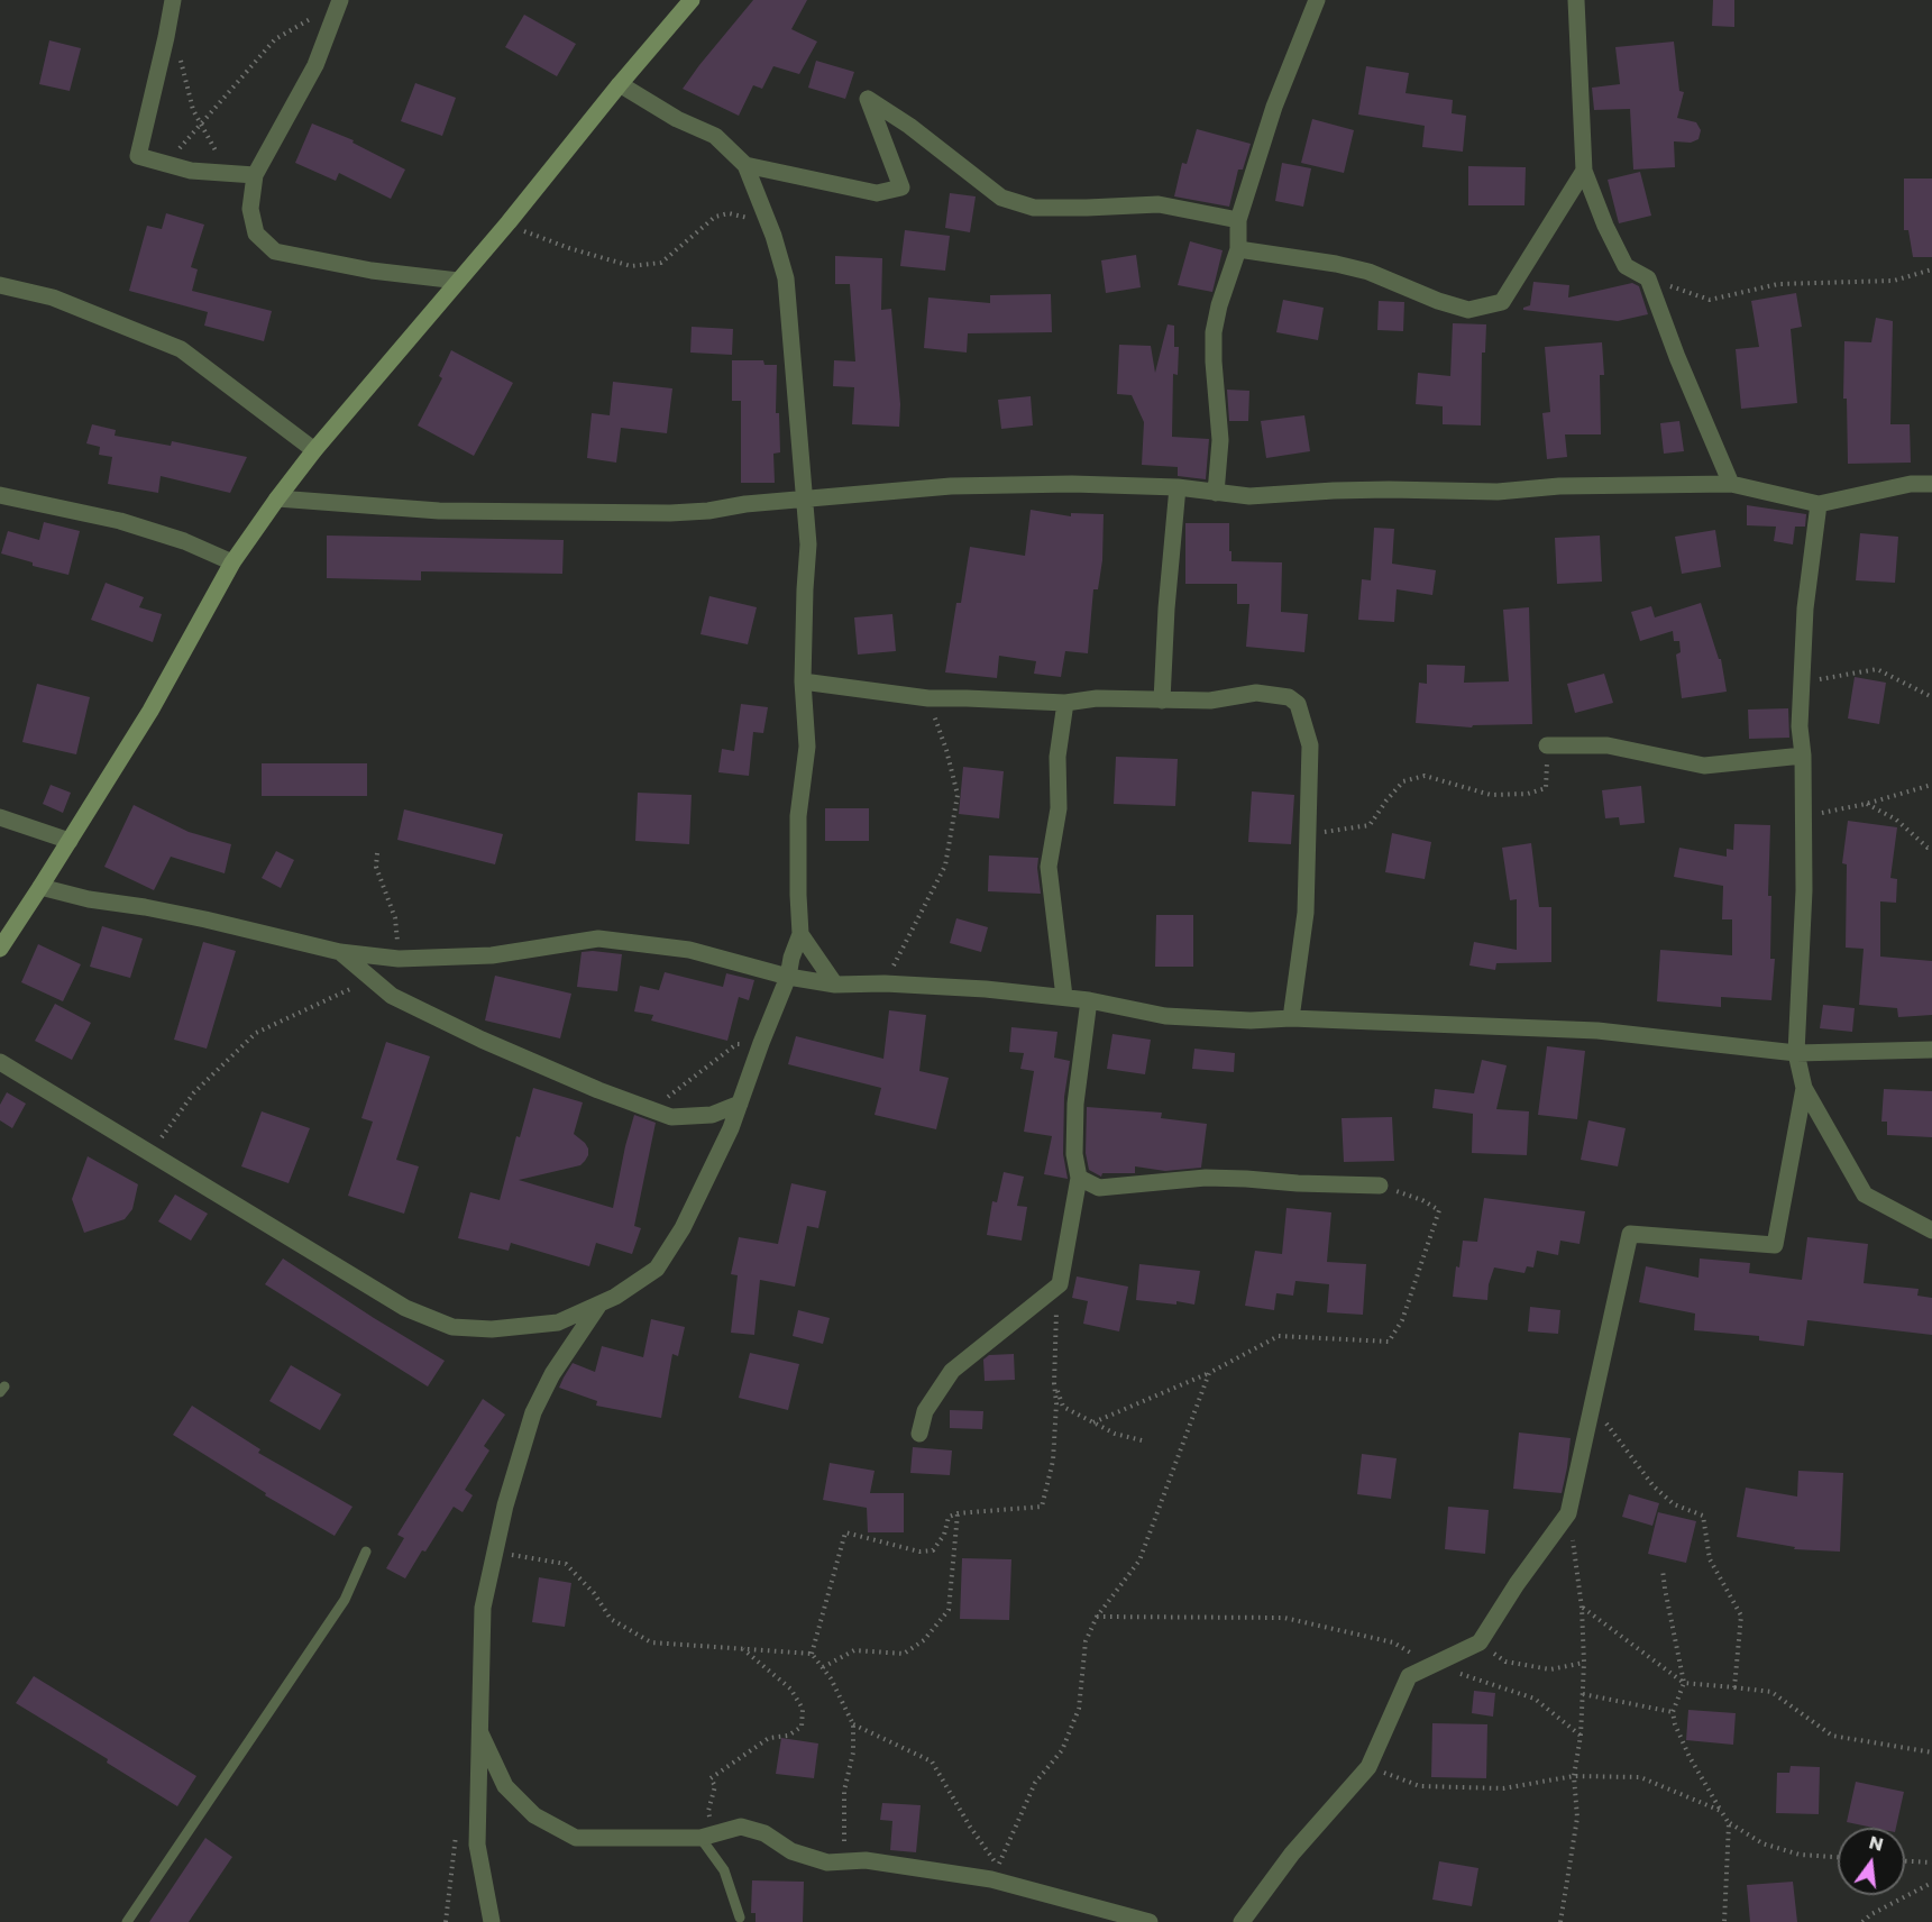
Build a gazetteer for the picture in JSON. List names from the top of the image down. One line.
{"north":"top"}
